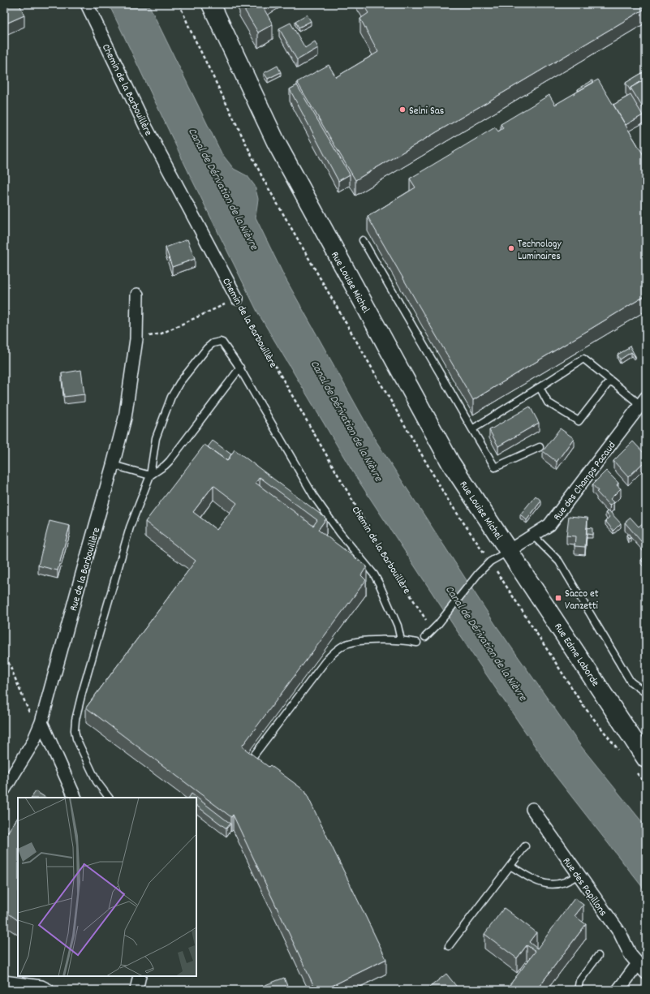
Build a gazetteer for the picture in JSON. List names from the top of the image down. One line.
{"streets":{"street":["Chemin de la Barbouillère","Rue Louise Michel","Rue des Champs Pacaud","Rue de la Barbouillère","Rue Edme Laborde","Rue des Papillons"]},"crossings":[["Rue Louise Michel","Rue des Champs Pacaud"],["Rue Louise Michel","Rue Edme Laborde"],["Rue des Champs Pacaud","Rue Edme Laborde"]],"water":["Canal de Dérivation de la Nièvre"],"places":{"other":["Selni Sas","Technology Luminaires"],"transit":["Sacco et Vanzetti"]}}
